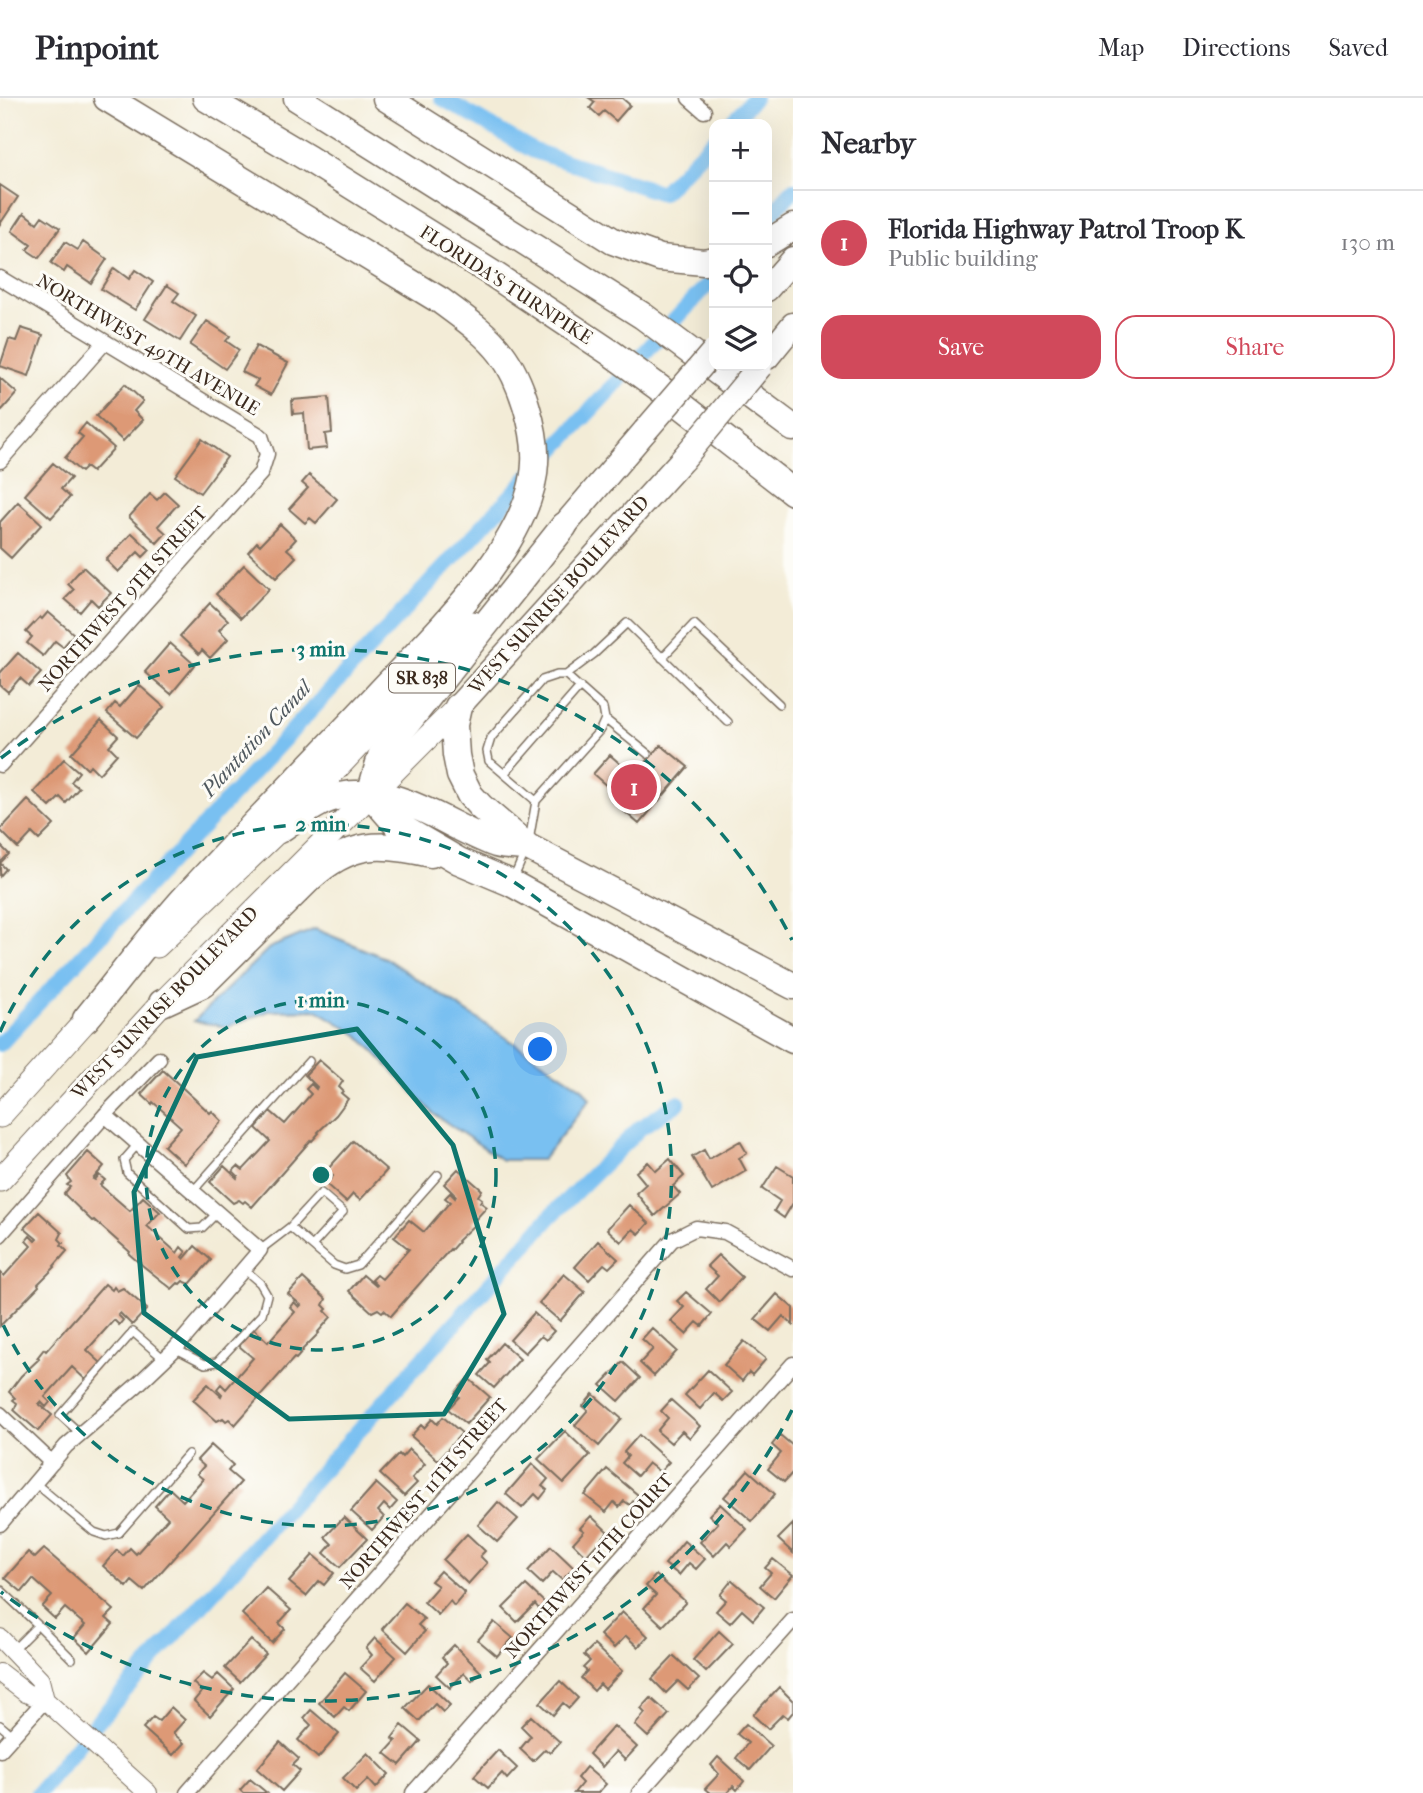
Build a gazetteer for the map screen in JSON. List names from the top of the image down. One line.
{"streets":{"highway":["FLORIDA'S TURNPIKE","WEST SUNRISE BOULEVARD","SR 838"],"street":["NORTHWEST 49TH AVENUE","NORTHWEST 9TH STREET","NORTHWEST 11TH STREET","NORTHWEST 11TH COURT"]},"crossings":[["NORTHWEST 49TH AVENUE","NORTHWEST 9TH STREET"]],"water":["Plantation Canal"],"page":{"header":"Pinpoint","nav":["Map","Directions","Saved"],"heading":"Nearby","map_buttons":["+","−"],"list":[{"mark":"1","name":"Florida Highway Patrol Troop K","note":"Public building","value":"130 m"}],"buttons":["Save","Share"],"pins":"1"},"rings":["3 min","2 min","1 min"]}
